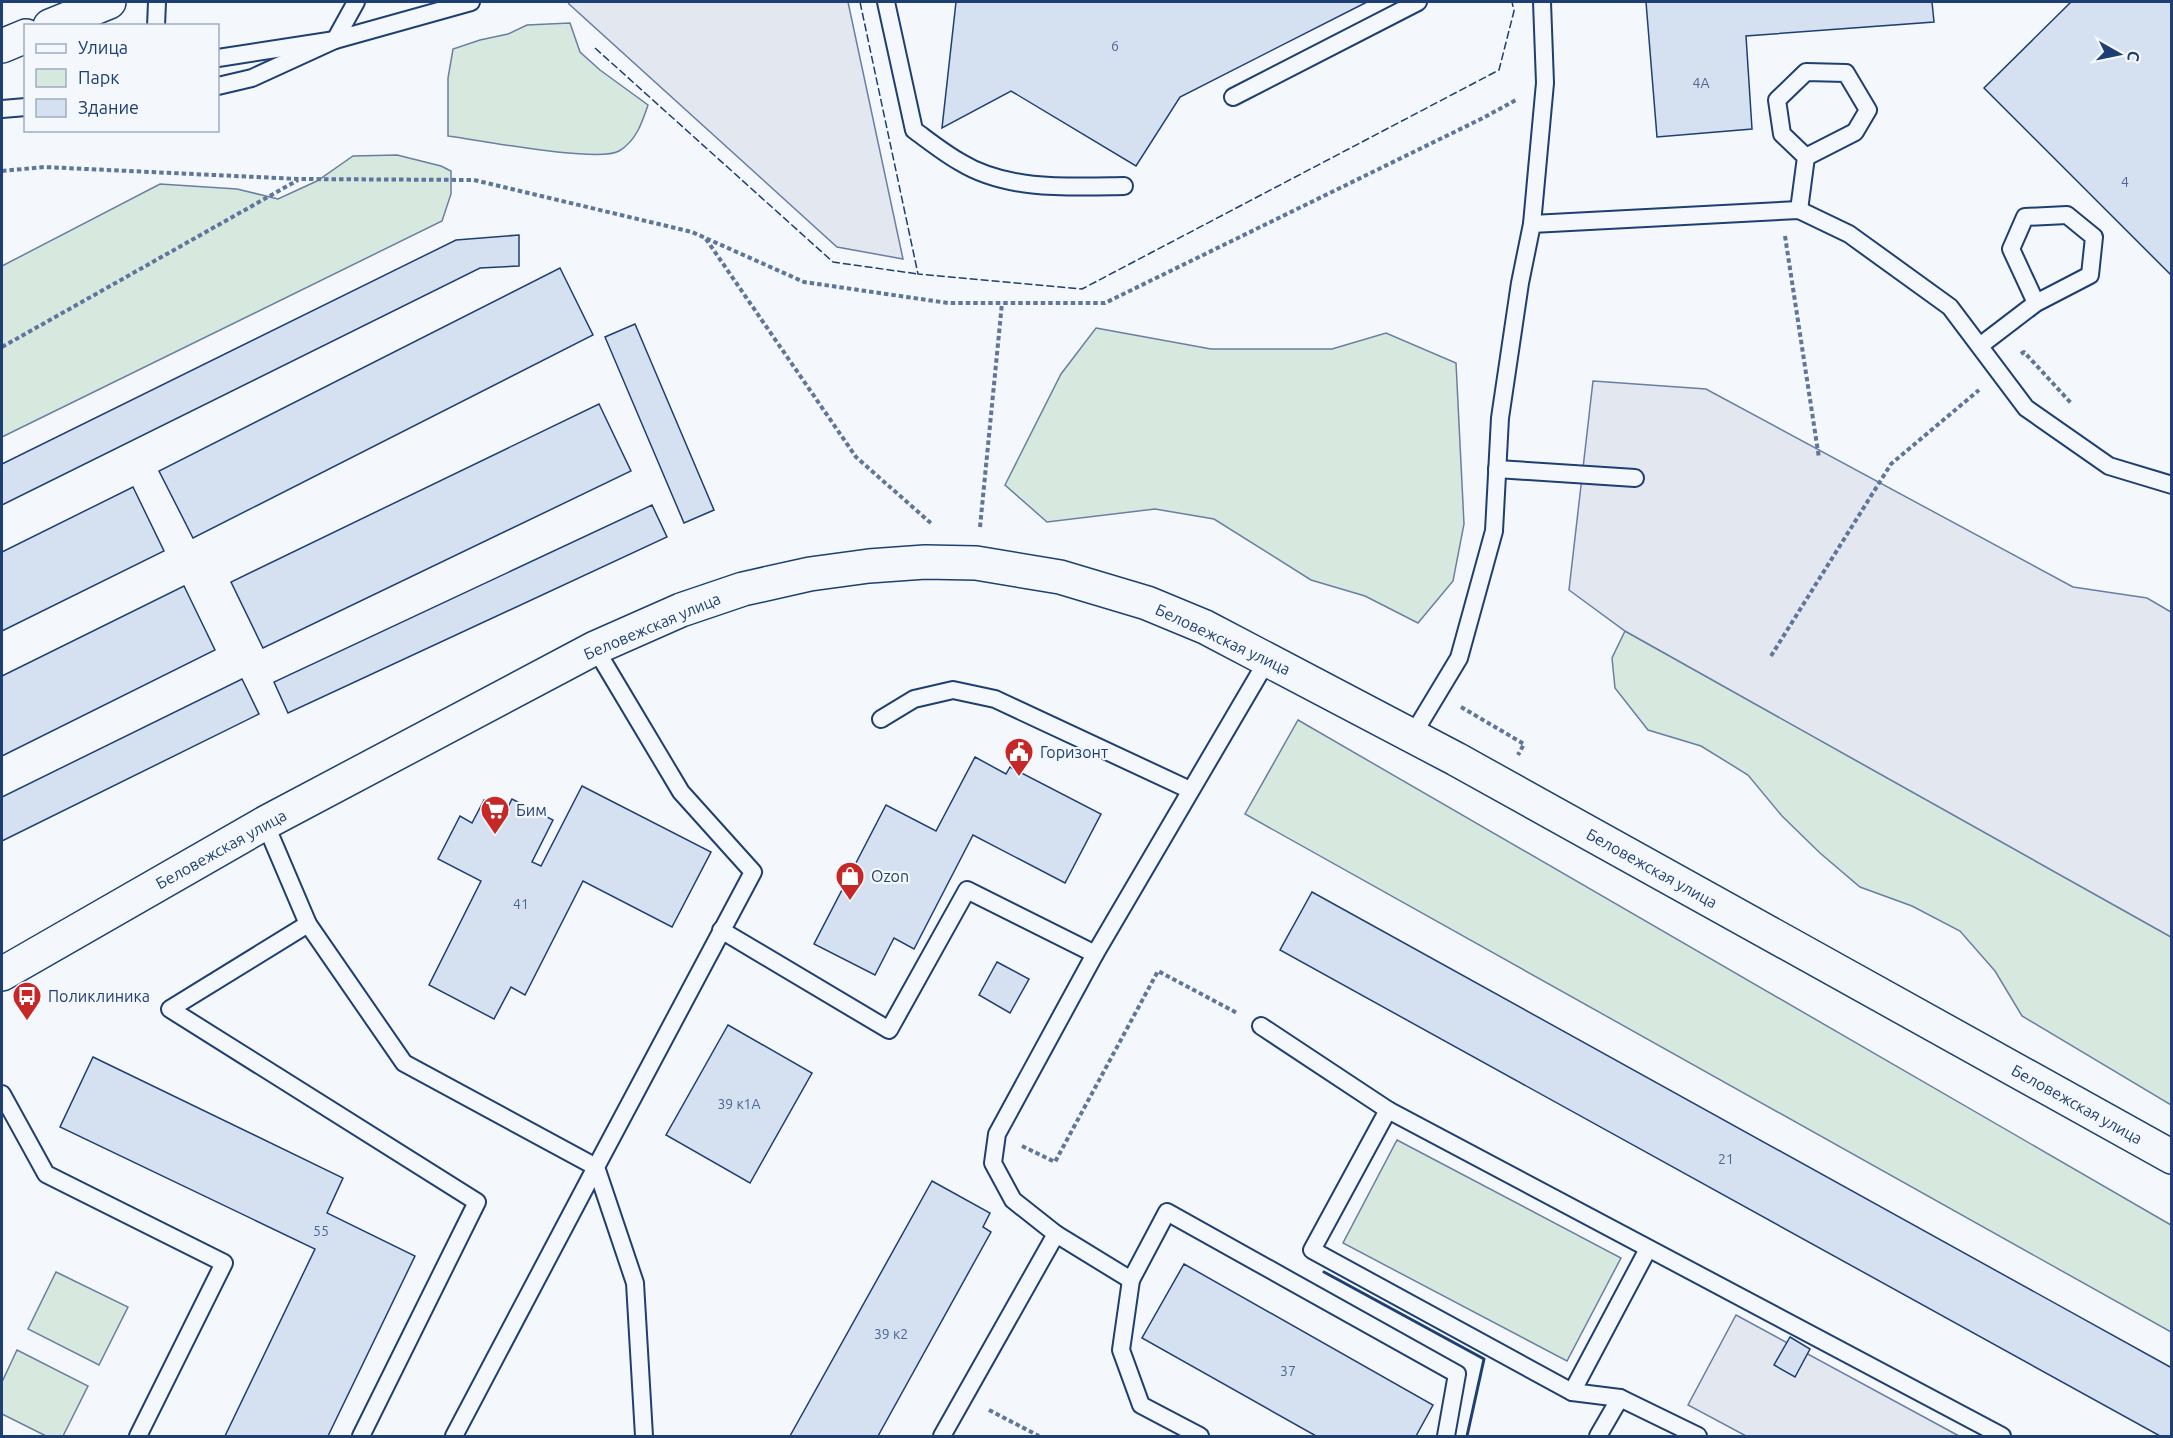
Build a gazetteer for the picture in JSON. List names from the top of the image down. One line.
{"streets":{"street":["Беловежская улица"]},"places":{"public building":["Горизонт"],"supermarket":["Бим"],"shop":["Ozon"],"bus stop":["Поликлиника"]},"house_numbers":["6","4А","4","41","39 к1А","21","55","39 к2","37"],"legend":["Улица","Парк","Здание"],"north":"right"}
